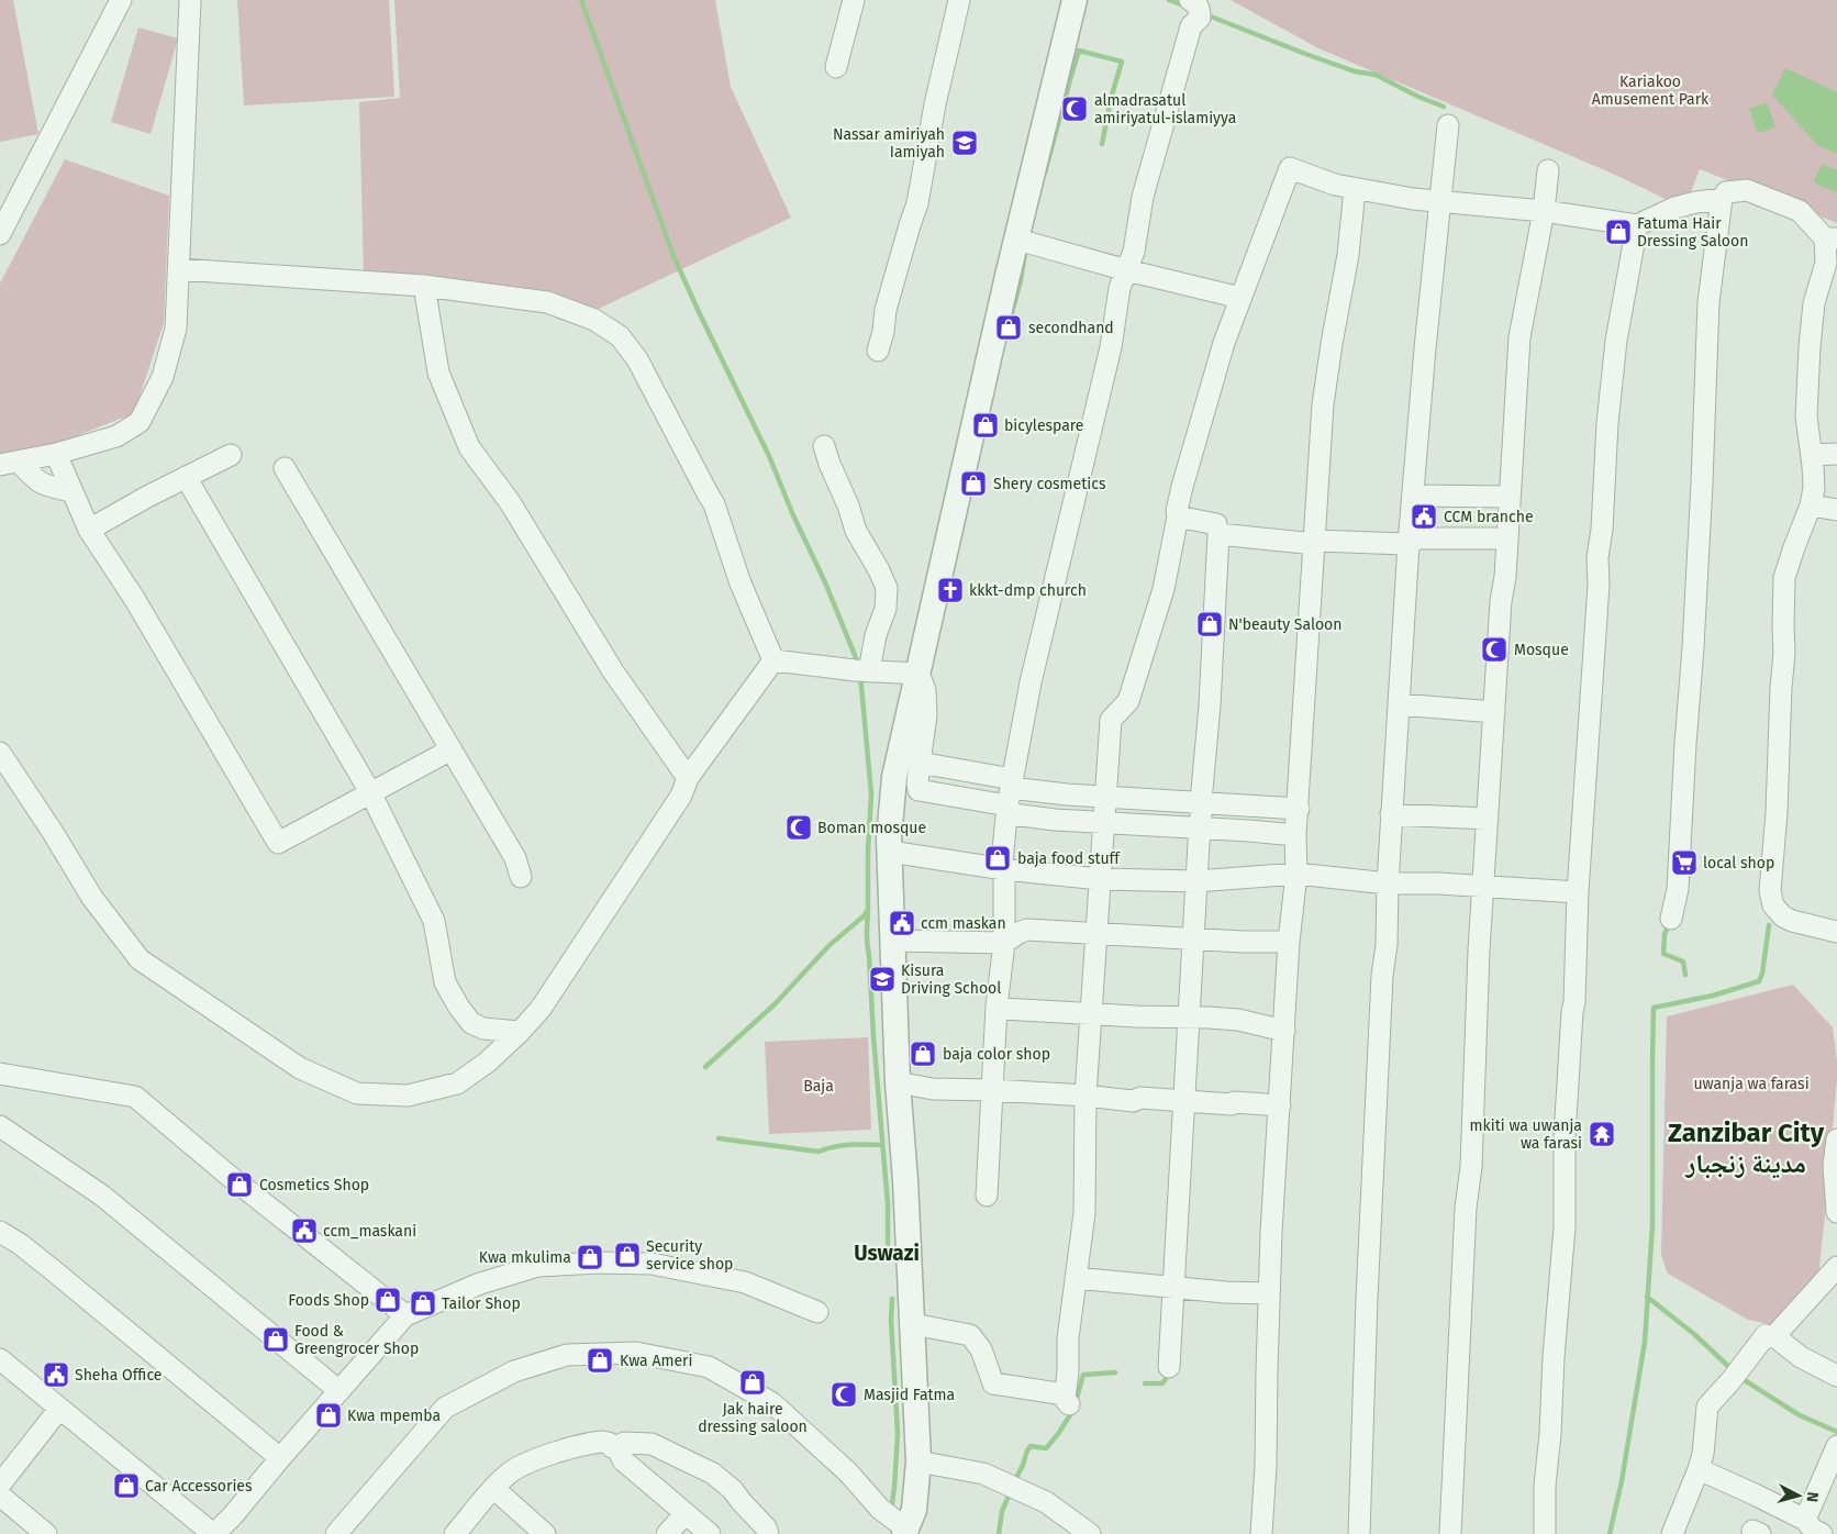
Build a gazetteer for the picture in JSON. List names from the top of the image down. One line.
{"districts":["Zanzibar City مدينة زنجبار","Uswazi"],"parks":["Kariakoo Amusement Park","uwanja wa farasi","Baja"],"places":{"mosque":["almadrasatul amiriyatul-islamiyya","Mosque","Boman mosque","Masjid Fatma"],"school or university":["Nassar amiriyah Iamiyah","Kisura Driving School"],"shop":["Fatuma Hair Dressing Saloon","secondhand","bicylespare","Shery cosmetics","N'beauty Saloon","baja food stuff","baja color shop","Cosmetics Shop","Security service shop","Kwa mkulima","Foods Shop","Tailor Shop","Food & Greengrocer Shop","Kwa Ameri","Jak haire dressing saloon","Kwa mpemba","Car Accessories"],"public building":["CCM branche","ccm maskan","ccm_maskani","Sheha Office"],"church":["kkkt-dmp church"],"supermarket":["local shop"],"temple":["mkiti wa uwanja wa farasi"]},"north":"right"}
